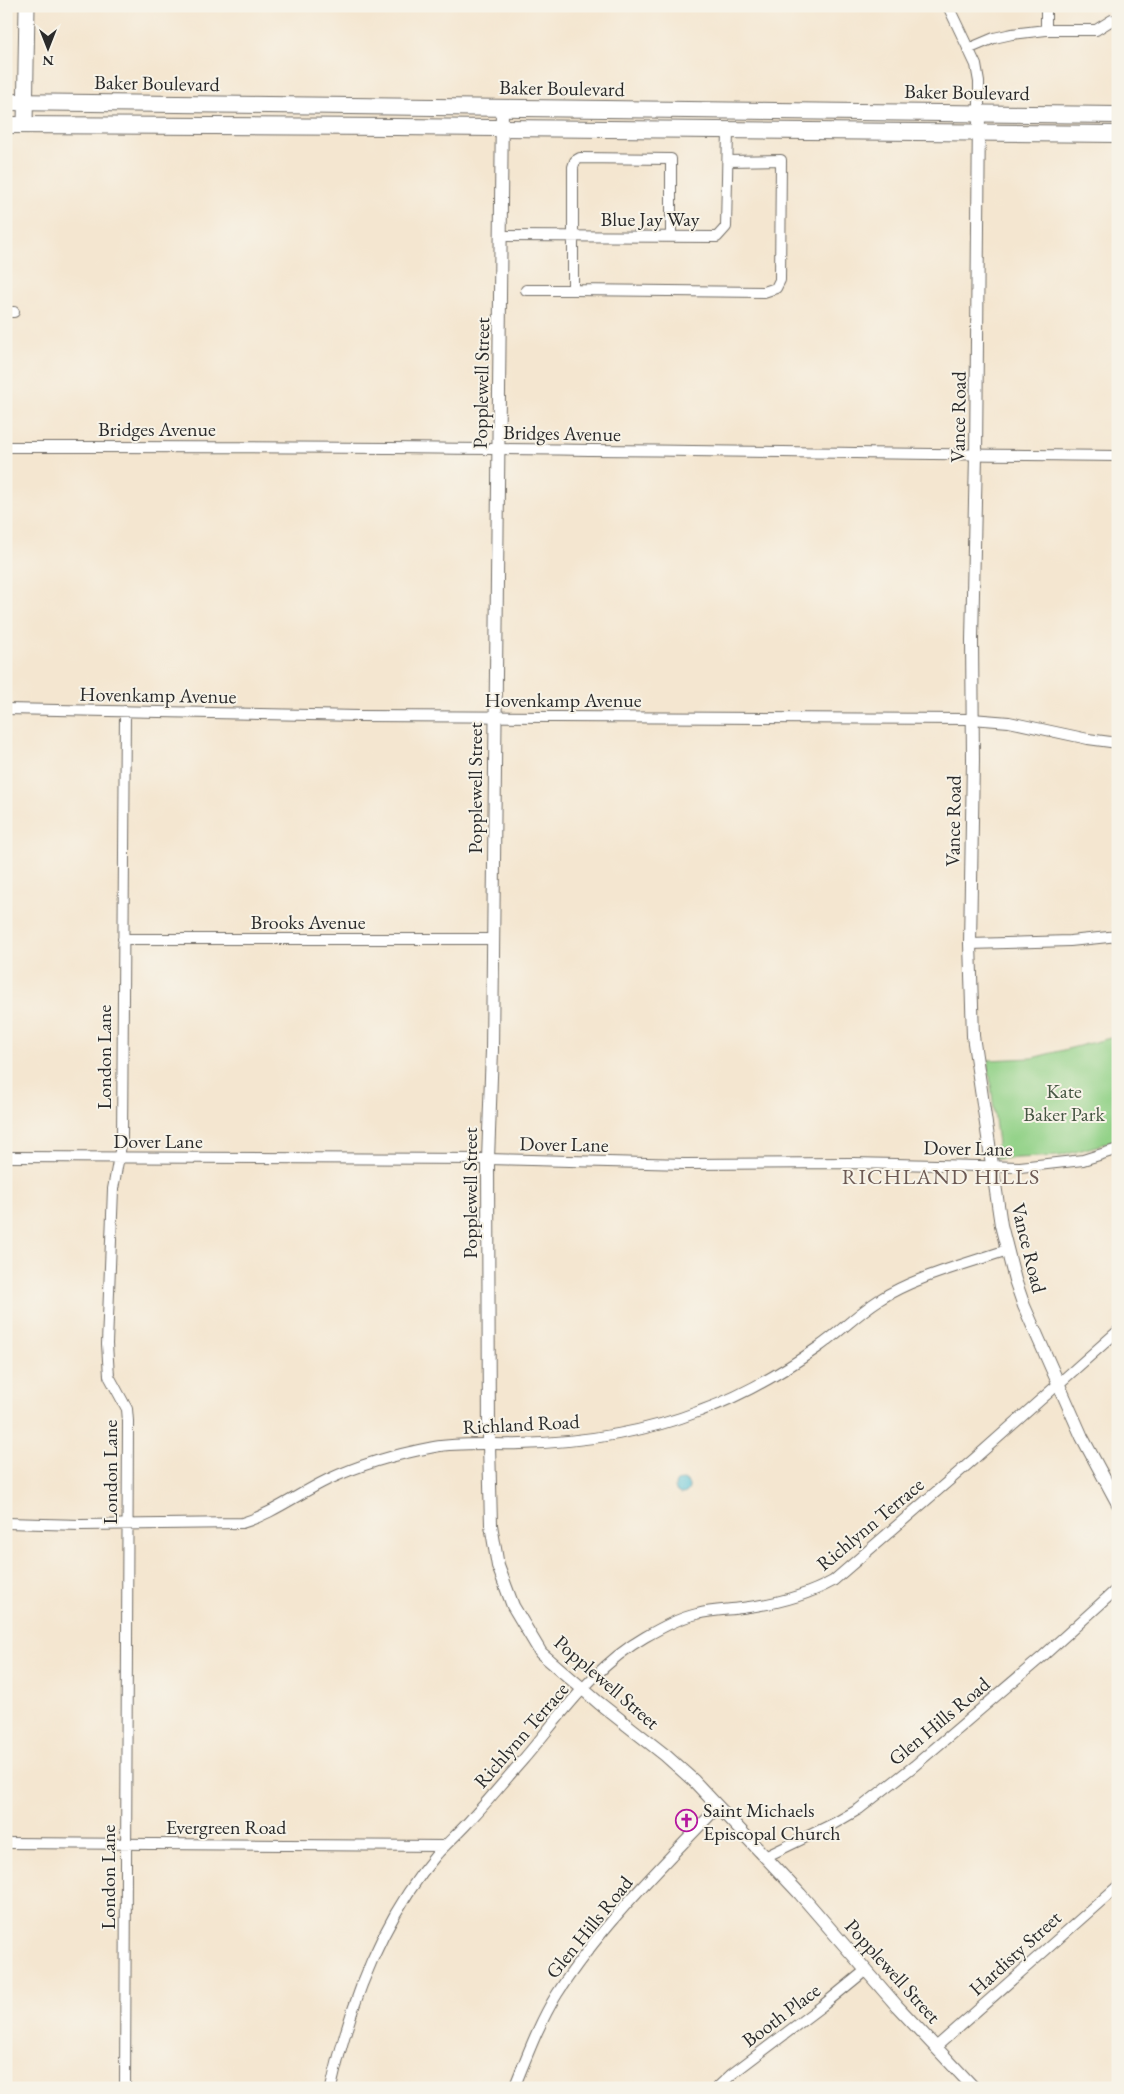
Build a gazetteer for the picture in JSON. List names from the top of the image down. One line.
{"streets":{"main road":["Baker Boulevard"],"street":["Blue Jay Way","Popplewell Street","Vance Road","Bridges Avenue","Hovenkamp Avenue","Brooks Avenue","London Lane","Dover Lane","Richland Road","Richlynn Terrace","Glen Hills Road","Evergreen Road","Hardisty Street","Booth Place"]},"crossings":[["Baker Boulevard","Blue Jay Way"],["Baker Boulevard","Popplewell Street"],["Baker Boulevard","Vance Road"],["Blue Jay Way","Popplewell Street"],["Popplewell Street","Bridges Avenue"],["Popplewell Street","Hovenkamp Avenue"],["Popplewell Street","Brooks Avenue"],["Popplewell Street","Dover Lane"],["Popplewell Street","Richland Road"],["Popplewell Street","Richlynn Terrace"],["Popplewell Street","Glen Hills Road"],["Popplewell Street","Hardisty Street"],["Popplewell Street","Booth Place"],["Vance Road","Bridges Avenue"],["Vance Road","Hovenkamp Avenue"],["Vance Road","Dover Lane"],["Vance Road","Richland Road"],["Vance Road","Richlynn Terrace"],["Hovenkamp Avenue","London Lane"],["Brooks Avenue","London Lane"],["London Lane","Dover Lane"],["London Lane","Richland Road"],["London Lane","Evergreen Road"],["Richlynn Terrace","Evergreen Road"]],"districts":["RICHLAND HILLS"],"parks":["Kate Baker Park"],"places":{"church":["Saint Michaels Episcopal Church"]},"north":"bottom"}
